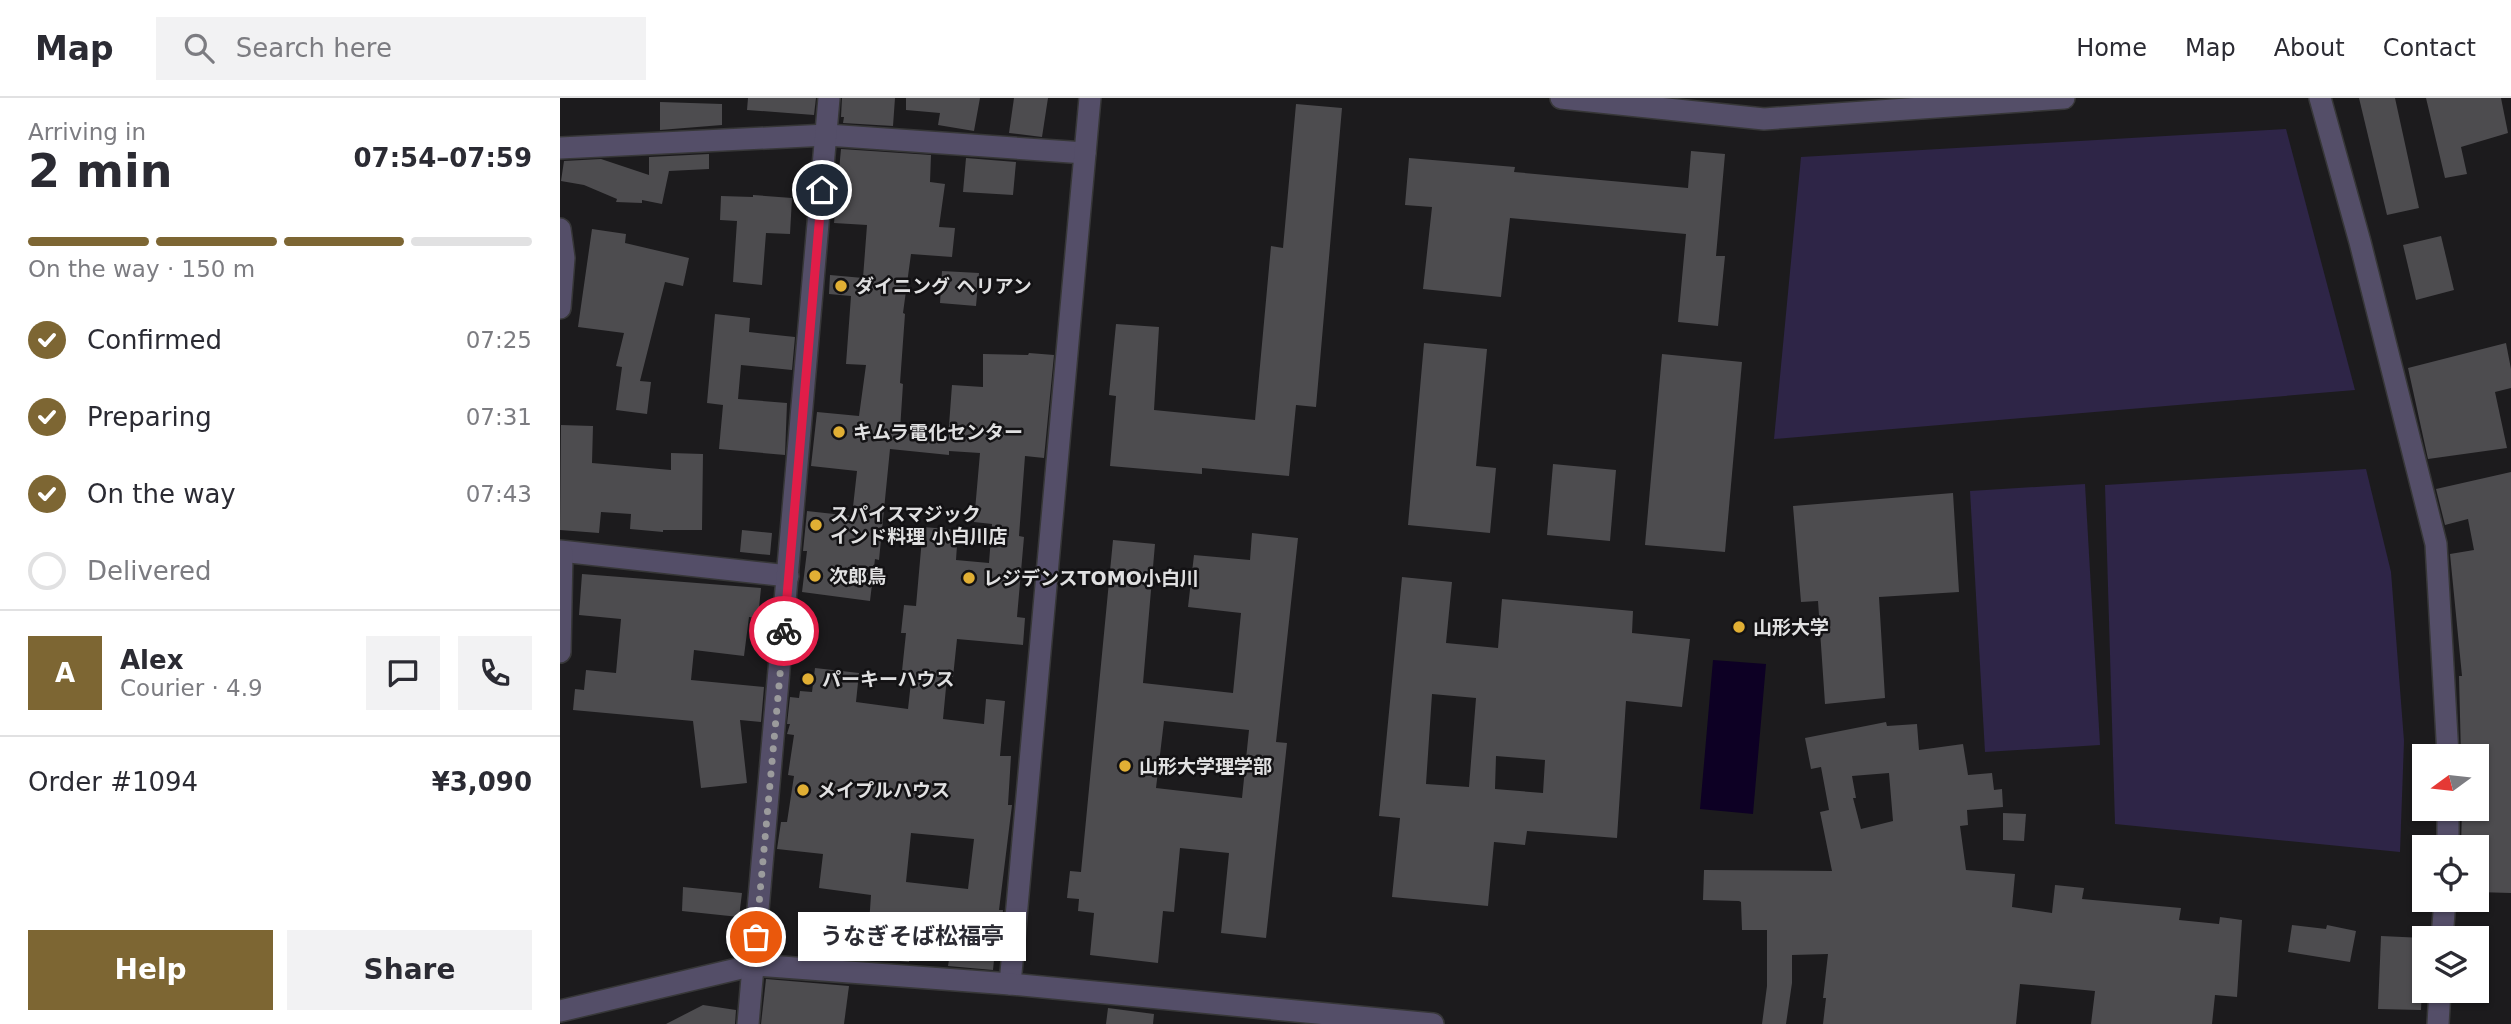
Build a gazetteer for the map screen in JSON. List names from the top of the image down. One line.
{"places":["ダイニング ヘリアン","キムラ電化センター","スパイスマジック インド料理 小白川店","次郎鳥","レジデンスTOMO小白川","山形大学","パーキーハウス","山形大学理学部","メイプルハウス","うなぎそば松福亭"],"north":"left","page":{"header":"Map","search":"Search here","nav":["Home","Map","About","Contact"],"heading":["2 min","Arriving in","07:54–07:59"],"panel":["Alex","Courier · 4.9","Order #1094","¥3,090"],"bar":"On the way · 150 m","list":[["Confirmed","07:25"],["Preparing","07:31"],["On the way","07:43"],"Delivered"],"round":"A","bubble":"うなぎそば松福亭","buttons":["Help","Share"]}}
